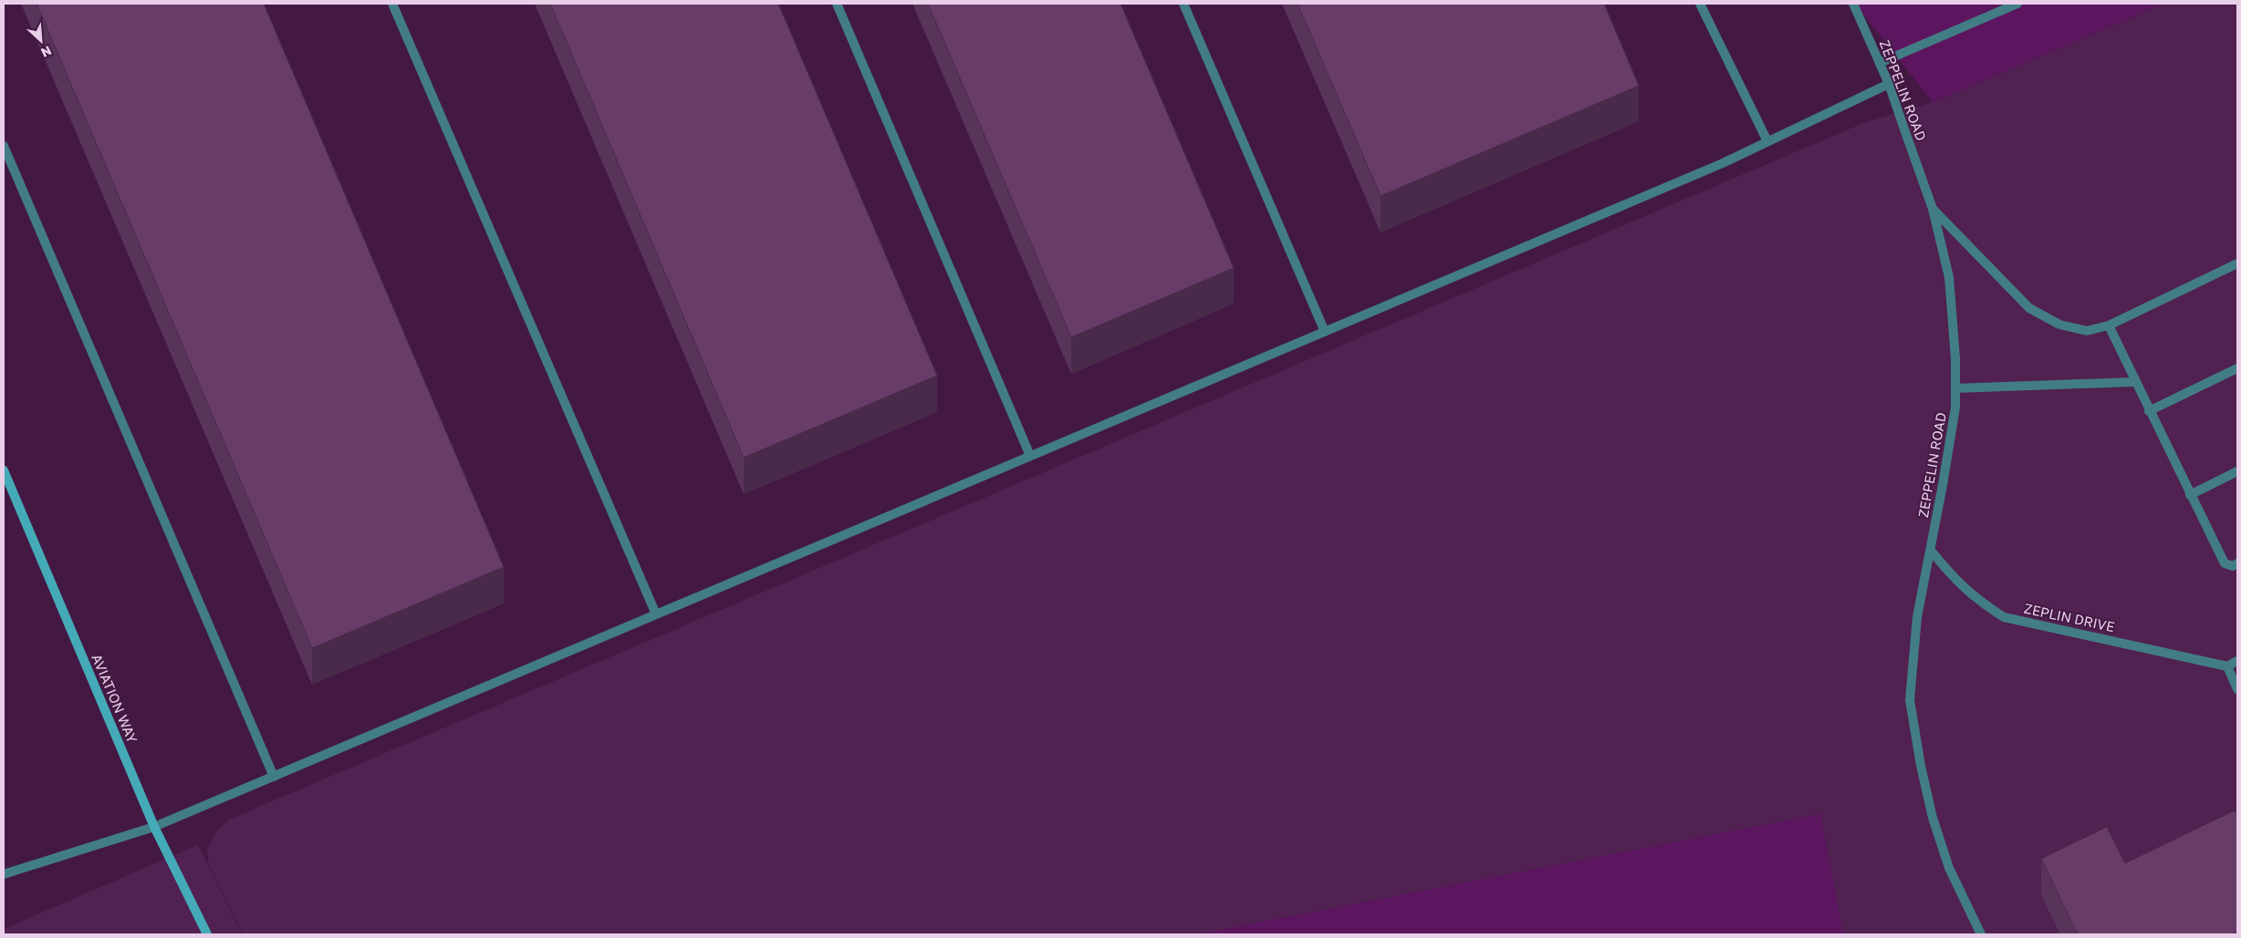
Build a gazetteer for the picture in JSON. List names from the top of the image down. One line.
{"streets":{"street":["ZEPPELIN ROAD","ZEPLIN DRIVE","AVIATION WAY"]},"crossings":[["ZEPPELIN ROAD","ZEPLIN DRIVE"]],"north":"bottom right"}
